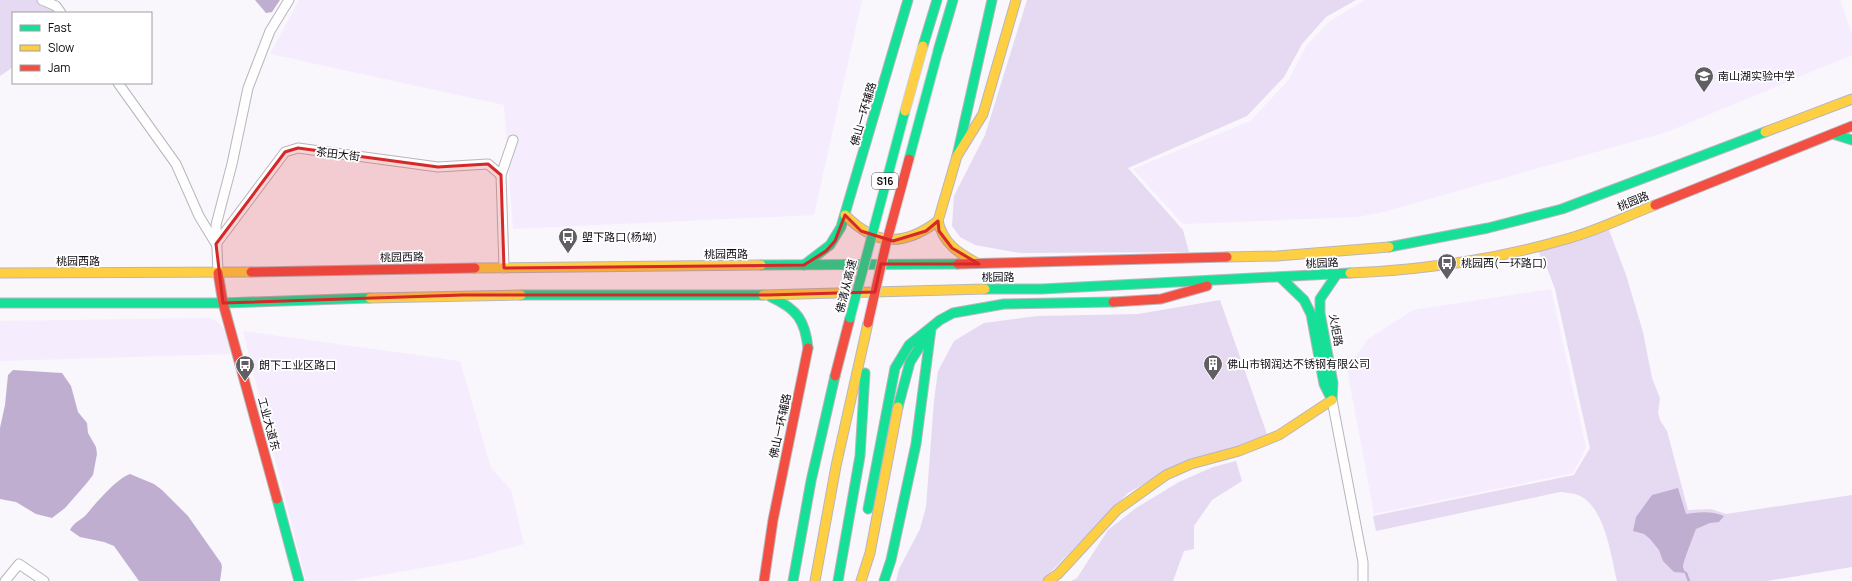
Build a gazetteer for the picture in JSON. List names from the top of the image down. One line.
{"streets":{"main road":["佛山一环辅路","S16","桃园路","桃园西路","佛清从高速","火炬路","工业大道东"],"street":["茶田大街"]},"crossings":[["佛山一环辅路","桃园路"],["佛山一环辅路","桃园西路"],["桃园路","桃园西路"],["桃园路","火炬路"],["桃园西路","工业大道东"]],"places":{"school or university":["南山湖实验中学"],"bus stop":["塱下路口(杨坳)","桃园西(一环路口)","朗下工业区路口"],"building":["佛山市钢润达不锈钢有限公司"]},"legend":["Fast","Slow","Jam"]}
